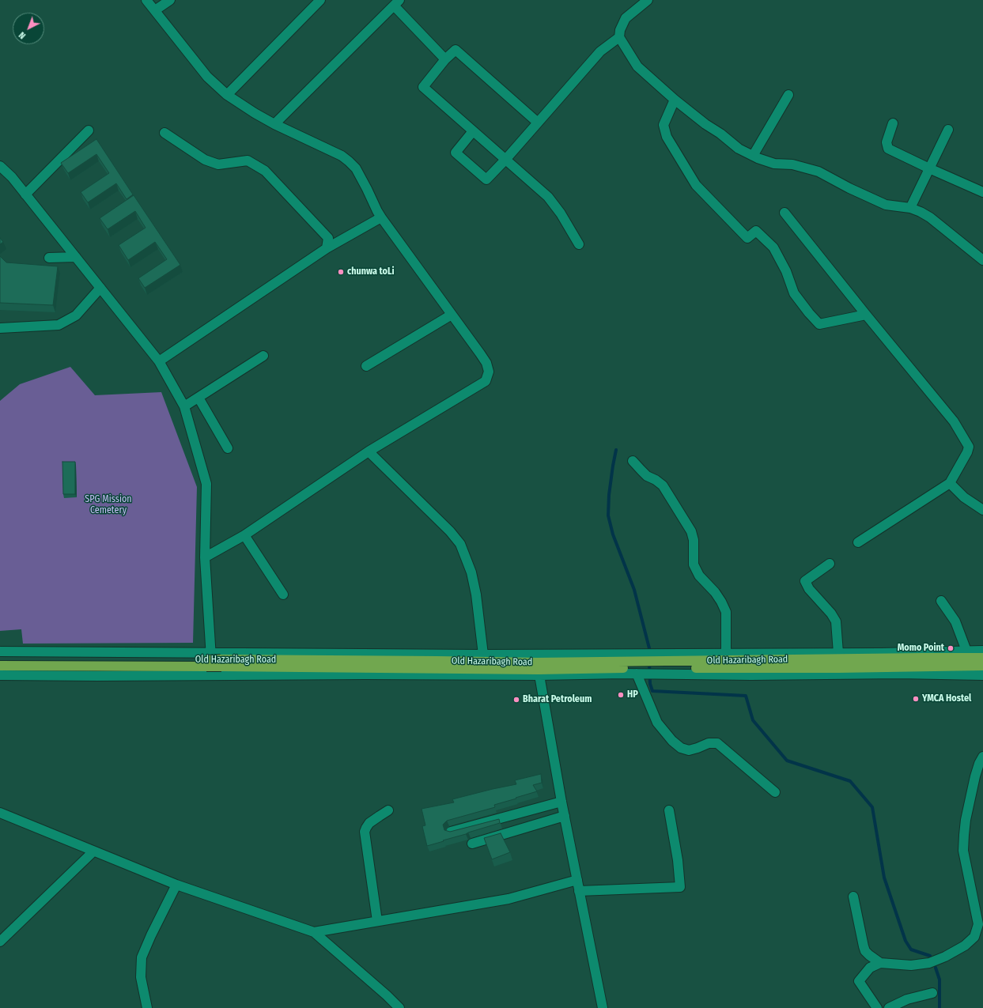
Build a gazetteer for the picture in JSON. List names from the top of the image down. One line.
{"streets":{"main road":["Old Hazaribagh Road"]},"parks":["SPG Mission Cemetery"],"places":["chunwa toLi","Momo Point","HP","YMCA Hostel","Bharat Petroleum"],"north":"bottom left"}
